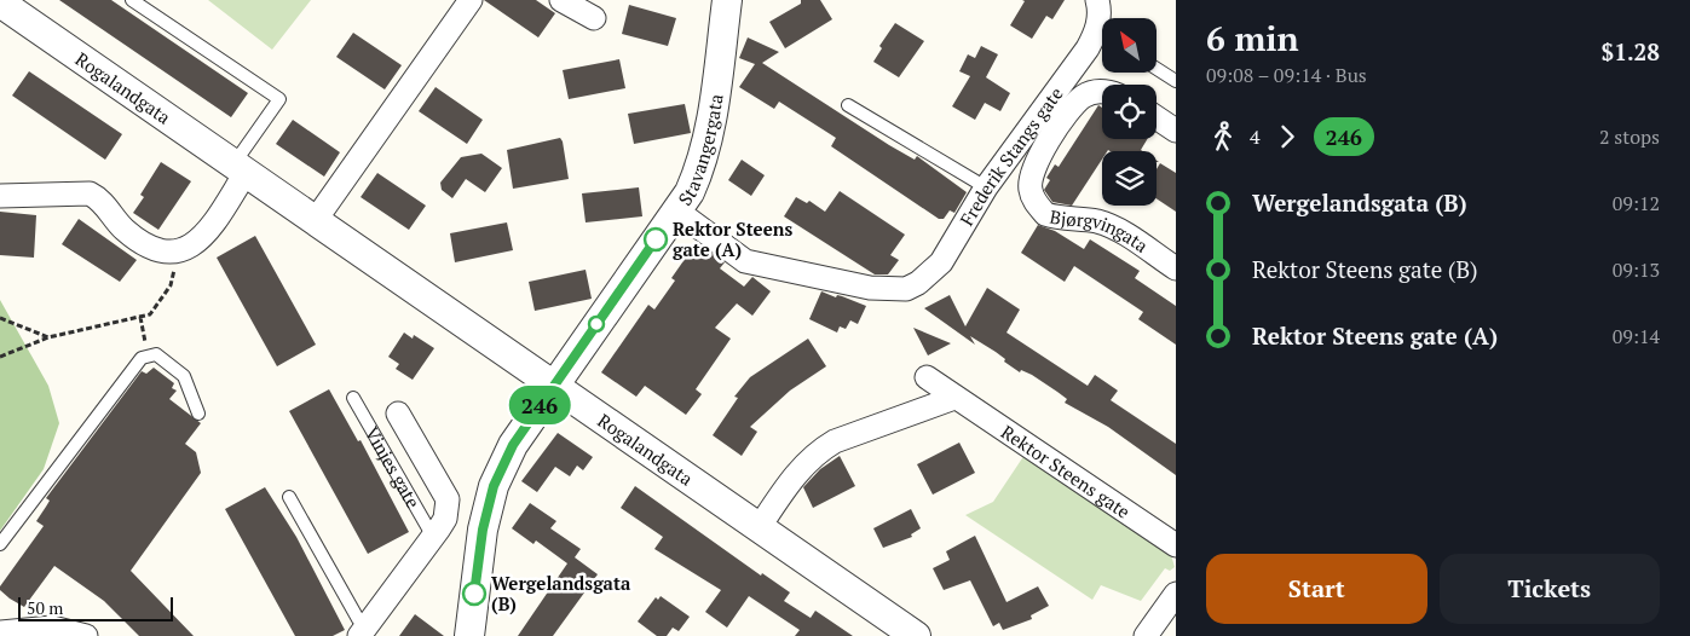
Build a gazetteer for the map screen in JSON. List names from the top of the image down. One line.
{"streets":{"street":["Rogalandgata","Stavangergata","Frederik Stangs gate","Bjørgvingata","Vinjes gate","Rektor Steens gate"]},"crossings":[["Rogalandgata","Stavangergata"],["Stavangergata","Frederik Stangs gate"]],"places":["Rektor Steens gate (A)","Wergelandsgata (B)"],"lines":["bus line 246"],"scale_bar":"50 m","north":"top left","page":{"on_map":"246","heading":["6 min","09:08 – 09:14 · Bus","$1.28"],"legs":["4","246","2 stops"],"list":[{"name":"Wergelandsgata (B)","value":"09:12"},{"name":"Rektor Steens gate (B)","value":"09:13"},{"name":"Rektor Steens gate (A)","value":"09:14"}],"buttons":["Start","Tickets"],"scale":"50 m"}}
